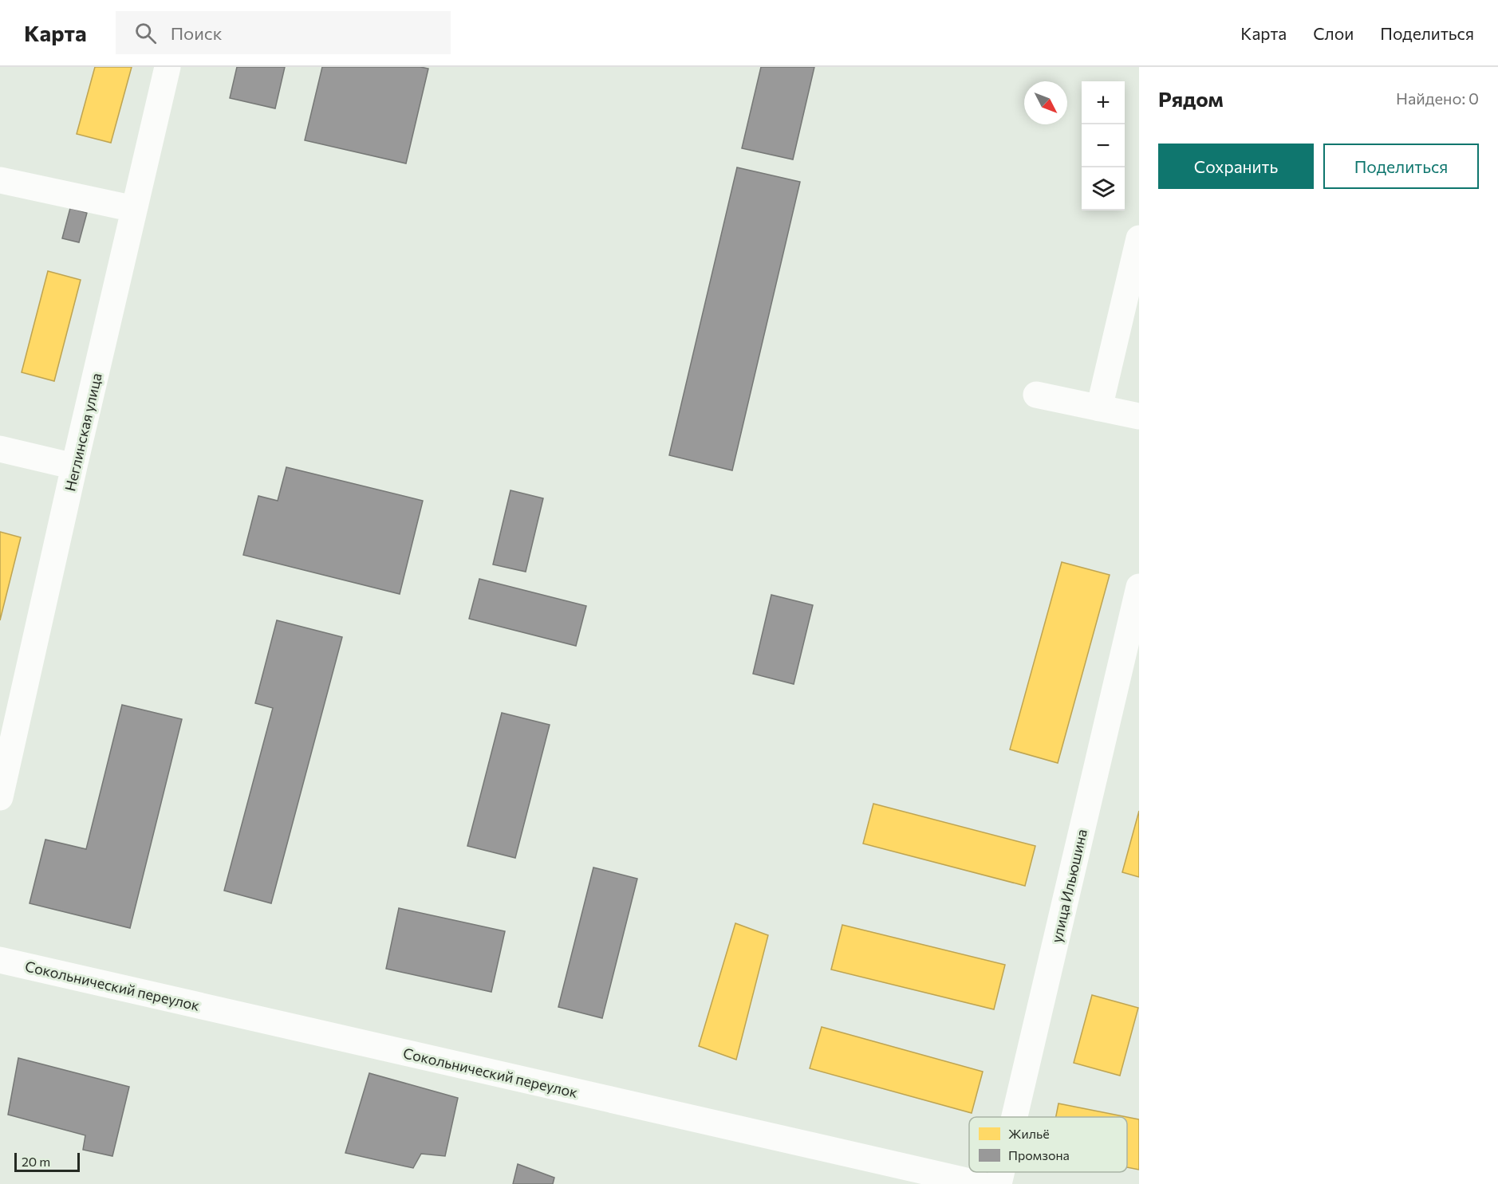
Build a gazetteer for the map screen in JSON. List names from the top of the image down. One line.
{"streets":{"street":["Неглинская улица","улица Ильюшина","Сокольнический переулок"]},"legend":["Жильё","Промзона"],"scale_bar":"20 m","north":"bottom right","page":{"header":"Карта","search":"Поиск","nav":["Карта","Слои","Поделиться"],"heading":["Рядом","Найдено: 0"],"map_buttons":["+","−"],"buttons":["Сохранить","Поделиться"],"scale":"20 m"}}
